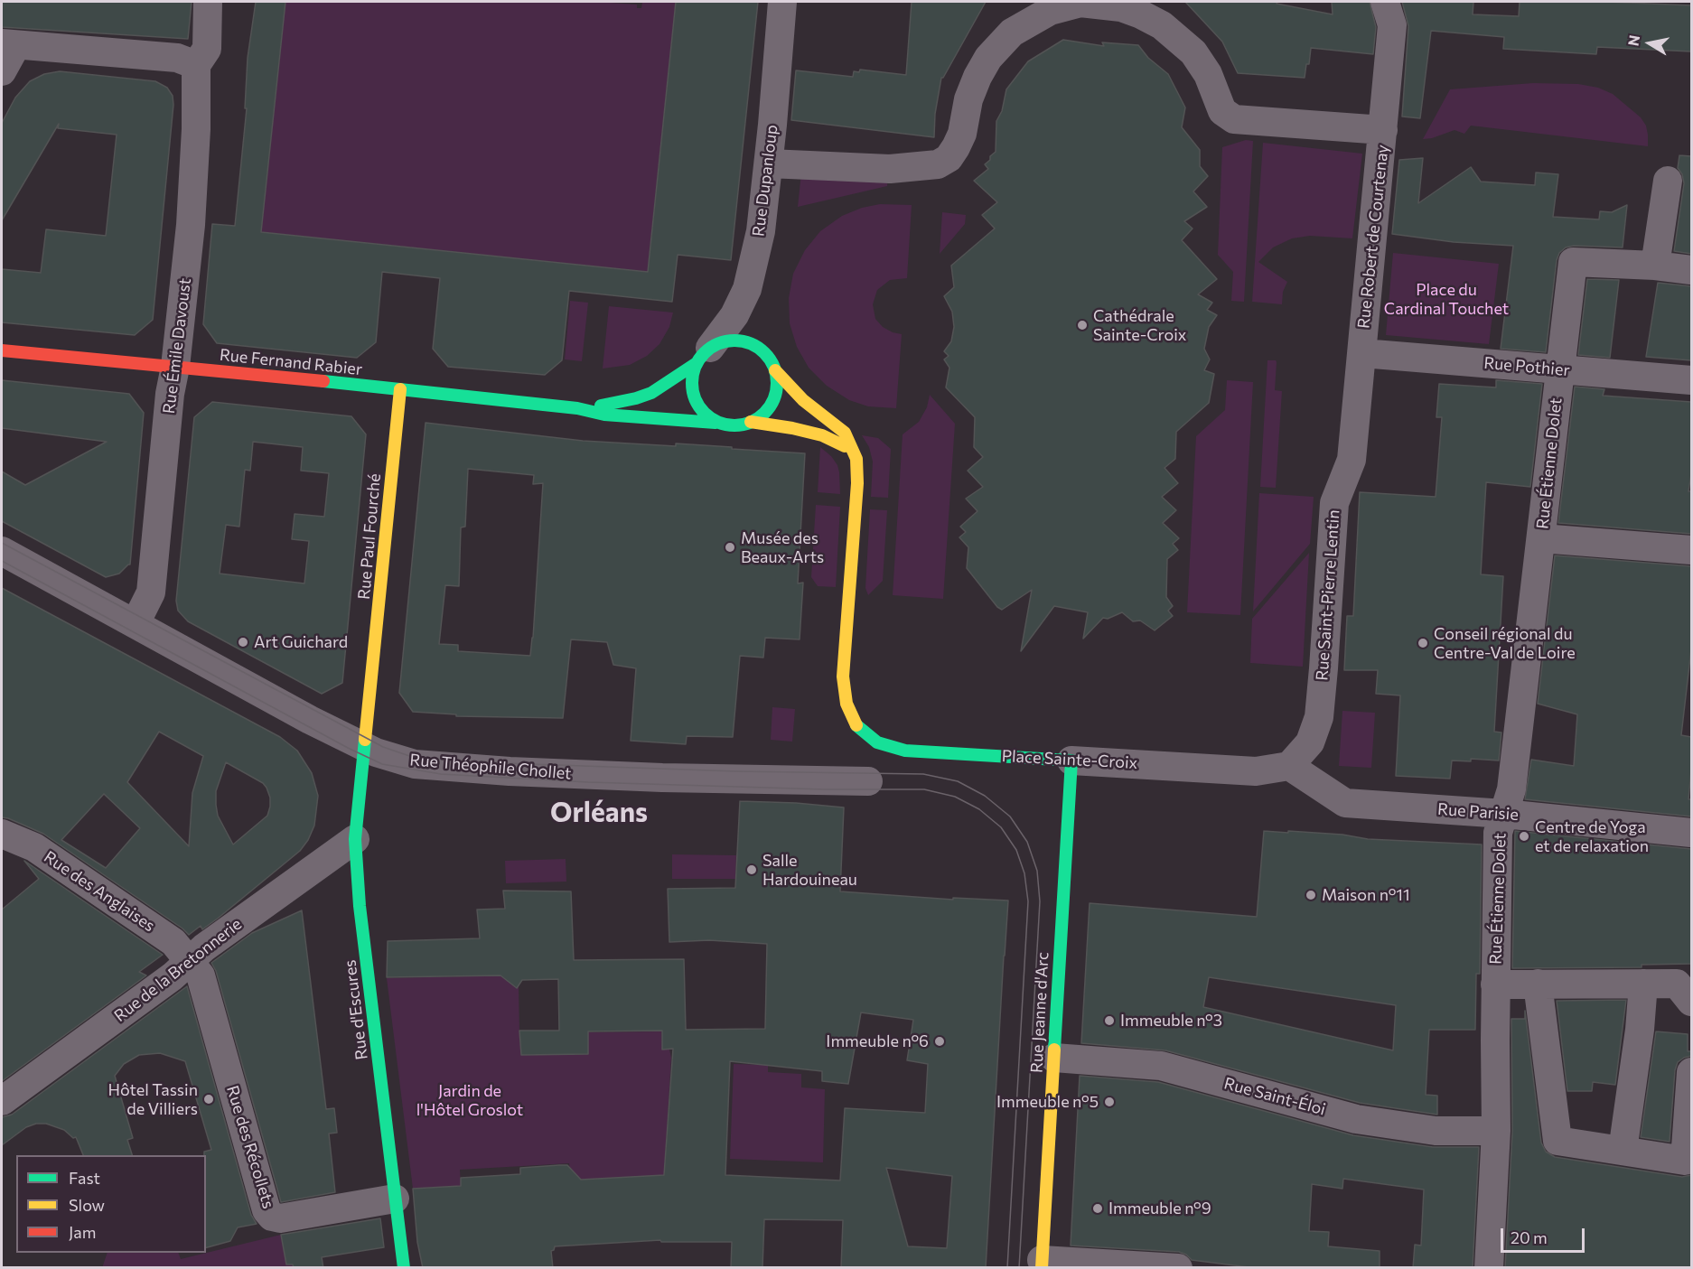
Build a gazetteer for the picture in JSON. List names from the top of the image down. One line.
{"streets":{"street":["Rue Dupanloup","Rue Robert de Courtenay","Rue Émile Davoust","Rue Fernand Rabier","Rue Pothier","Rue Étienne Dolet","Rue Paul Fourché","Rue Saint-Pierre Lentin","Place Sainte-Croix","Rue Théophile Chollet","Rue Parisie","Rue des Anglaises","Rue de la Bretonnerie","Rue d'Escures","Rue Jeanne d'Arc","Rue Saint-Éloi","Rue des Récollets"]},"crossings":[["Rue Dupanloup","Rue Robert de Courtenay"],["Rue Dupanloup","Rue Fernand Rabier"],["Rue Dupanloup","Place Sainte-Croix"],["Rue Robert de Courtenay","Rue Pothier"],["Rue Robert de Courtenay","Rue Saint-Pierre Lentin"],["Rue Émile Davoust","Rue Fernand Rabier"],["Rue Émile Davoust","Rue Théophile Chollet"],["Rue Fernand Rabier","Rue Paul Fourché"],["Rue Fernand Rabier","Place Sainte-Croix"],["Rue Pothier","Rue Étienne Dolet"],["Rue Pothier","Rue Saint-Pierre Lentin"],["Rue Étienne Dolet","Rue Parisie"],["Rue Étienne Dolet","Rue Saint-Éloi"],["Rue Paul Fourché","Rue Théophile Chollet"],["Rue Paul Fourché","Rue d'Escures"],["Rue Saint-Pierre Lentin","Place Sainte-Croix"],["Rue Saint-Pierre Lentin","Rue Parisie"],["Place Sainte-Croix","Rue Parisie"],["Place Sainte-Croix","Rue Jeanne d'Arc"],["Rue Théophile Chollet","Rue d'Escures"],["Rue des Anglaises","Rue de la Bretonnerie"],["Rue des Anglaises","Rue des Récollets"],["Rue de la Bretonnerie","Rue d'Escures"],["Rue de la Bretonnerie","Rue des Récollets"],["Rue d'Escures","Rue des Récollets"],["Rue Jeanne d'Arc","Rue Saint-Éloi"]],"districts":["Orléans"],"parks":["Place du Cardinal Touchet","Jardin de l'Hôtel Groslot"],"places":["Cathédrale Sainte-Croix","Musée des Beaux-Arts","Art Guichard","Conseil régional du Centre-Val de Loire","Centre de Yoga et de relaxation","Salle Hardouineau","Maison n°11","Immeuble n°3","Immeuble n°6","Hôtel Tassin de Villiers","Immeuble n°5","Immeuble n°9"],"legend":["Fast","Slow","Jam"],"scale_bar":"20 m","north":"left"}
